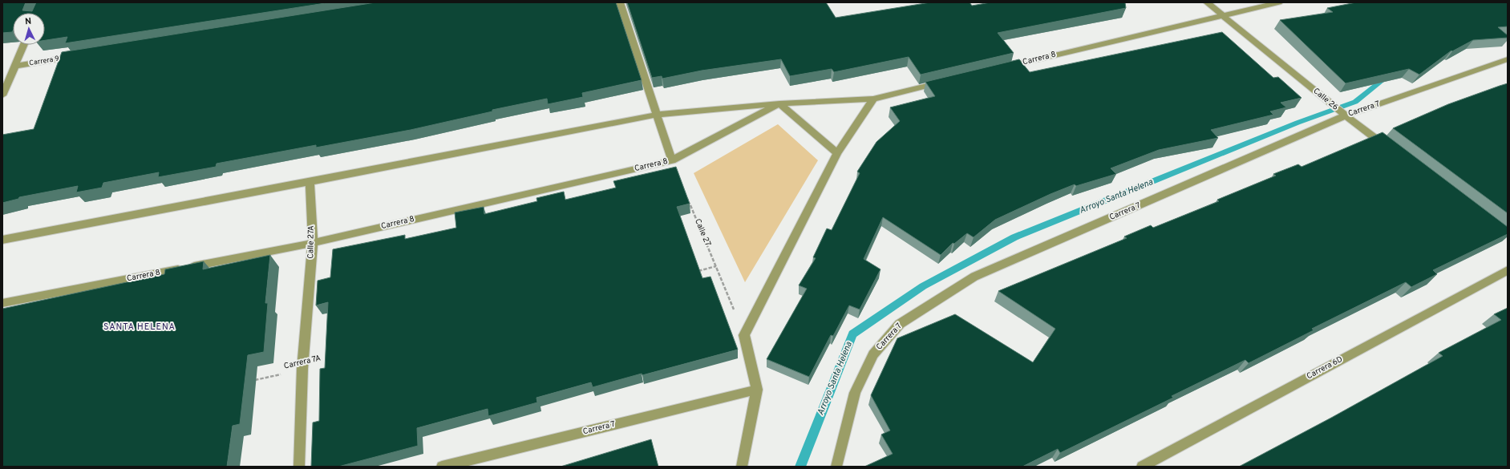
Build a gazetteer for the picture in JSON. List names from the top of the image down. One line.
{"streets":{"street":["Carrera 8","Carrera 9","Calle 26","Carrera 7","Calle 27A","Carrera 6D"],"path":["Calle 27","Carrera 7A"]},"crossings":[["Carrera 8","Calle 26"],["Carrera 8","Calle 27A"],["Calle 26","Carrera 7"],["Calle 27A","Carrera 7A"]],"districts":["SANTA HELENA"],"water":["Arroyo Santa Helena"],"north":"top"}
